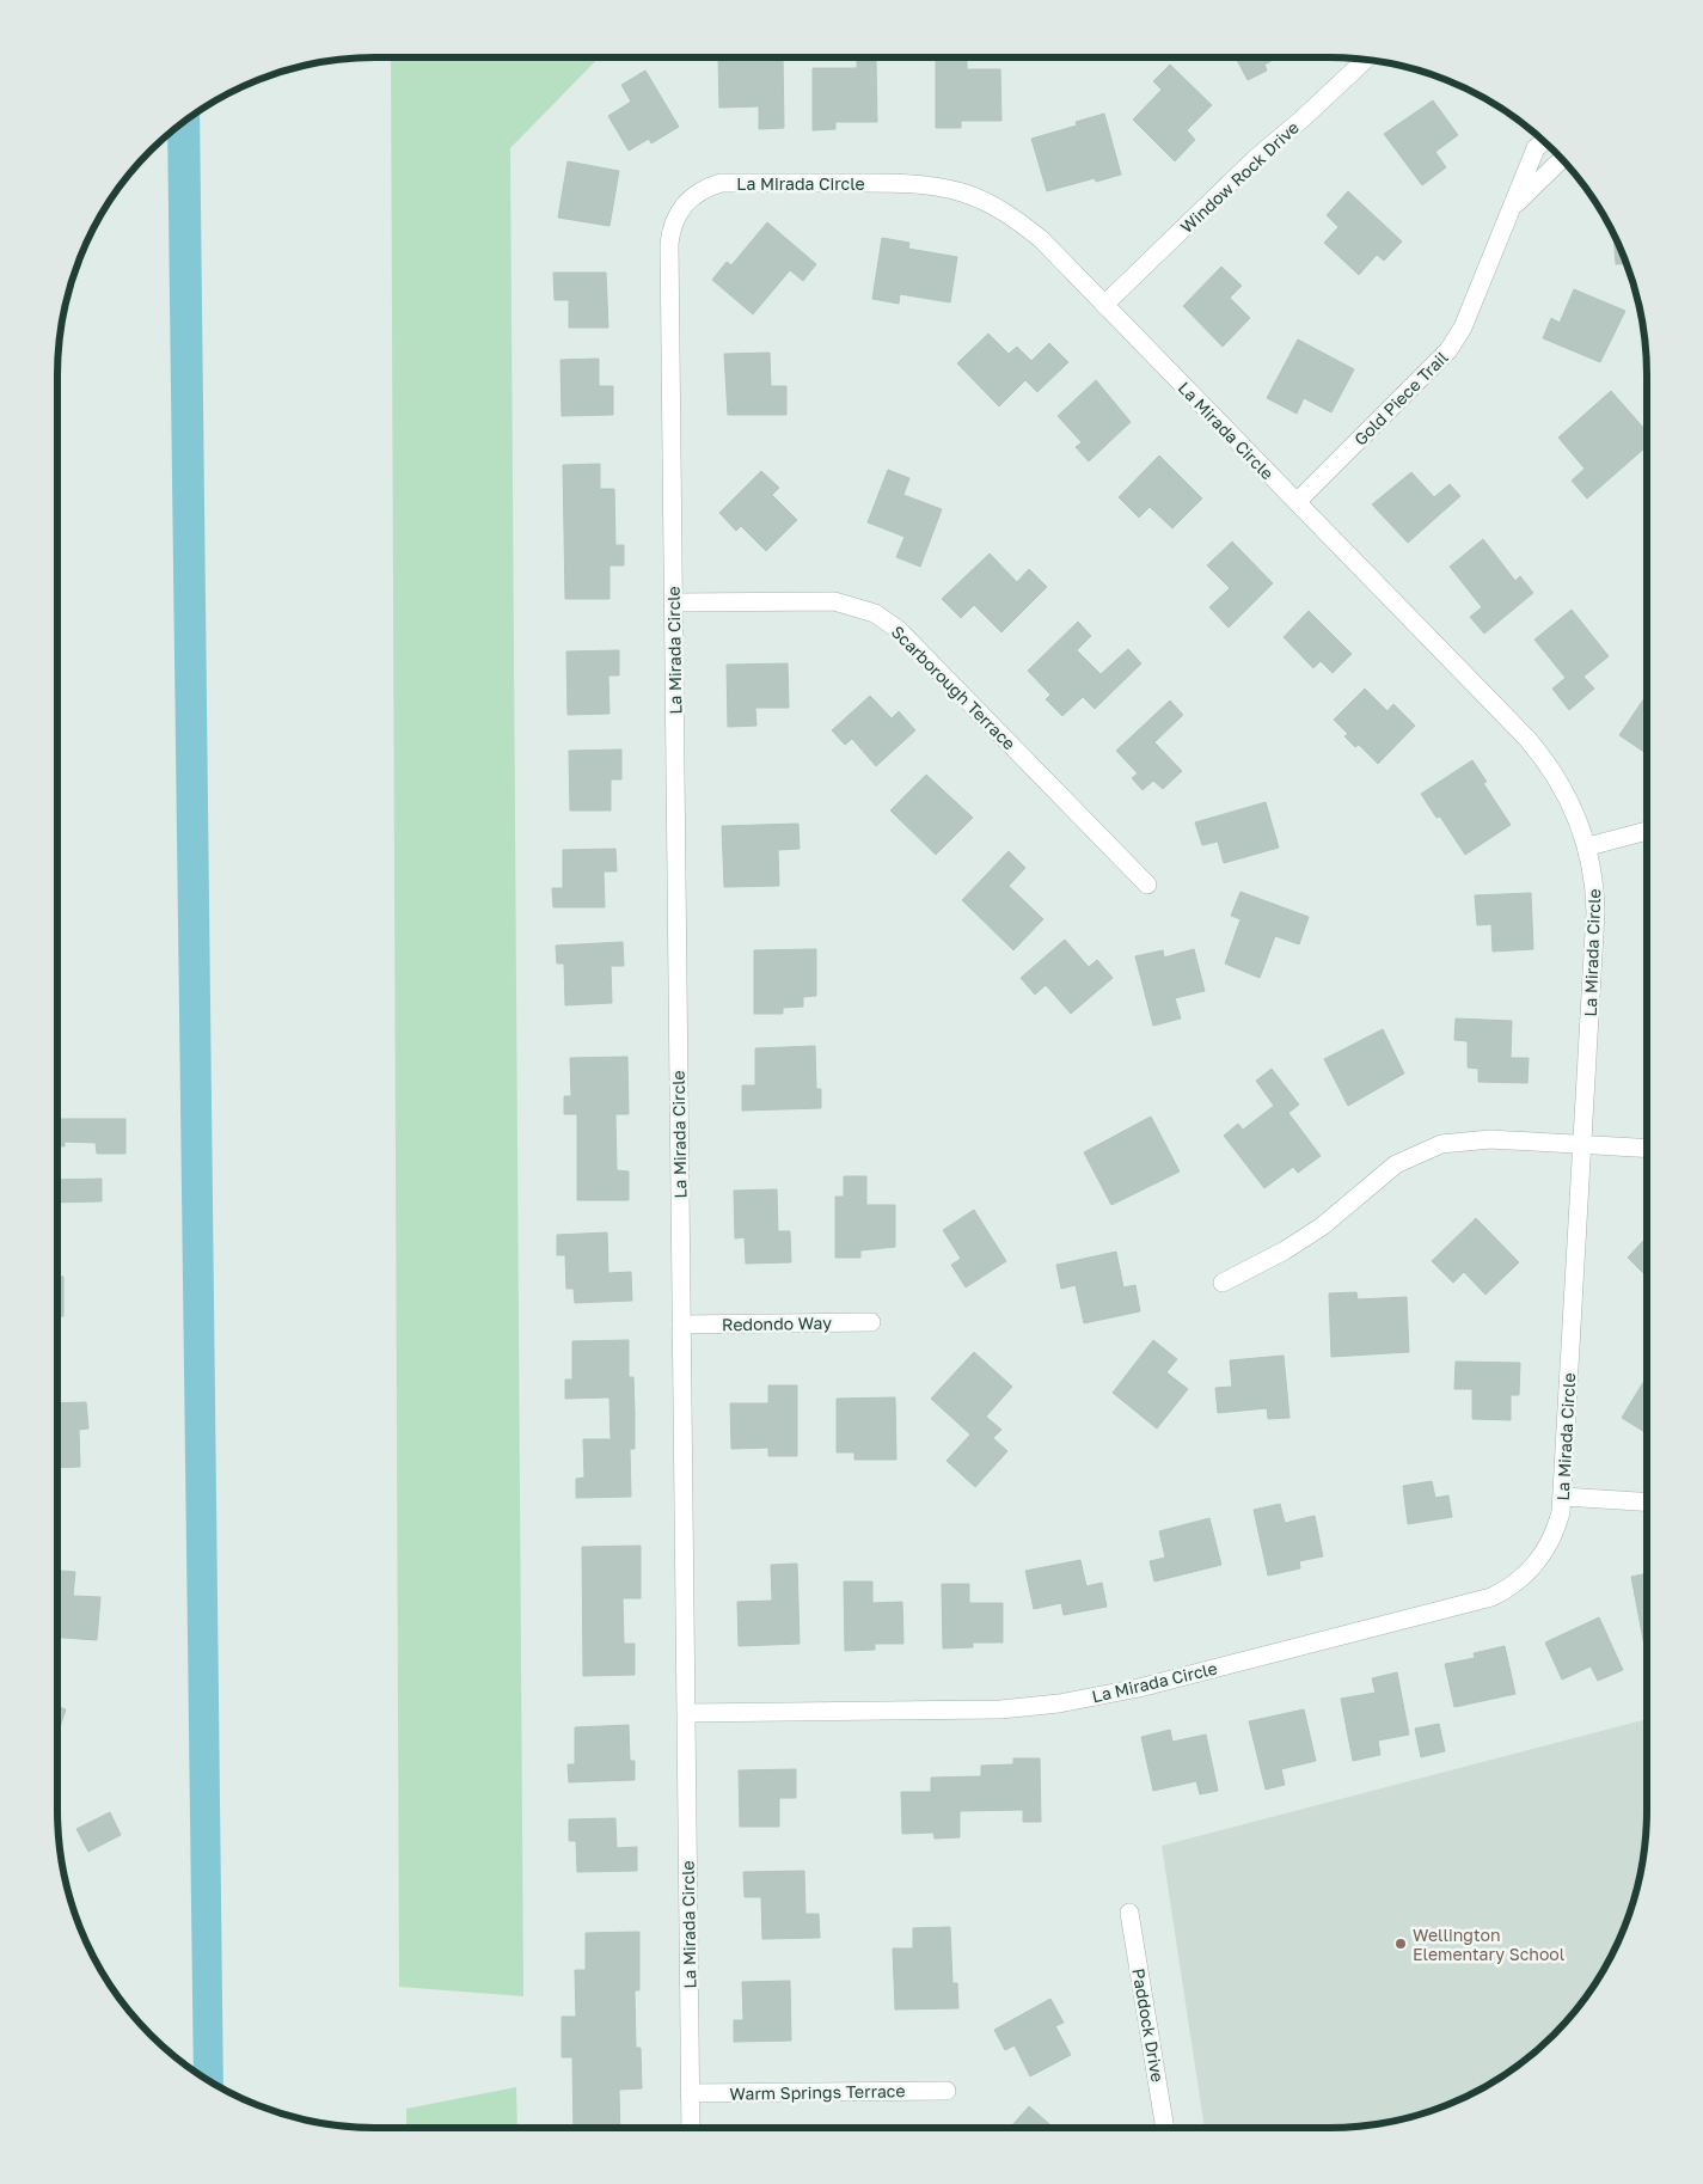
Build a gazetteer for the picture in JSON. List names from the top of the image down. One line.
{"streets":{"street":["Window Rock Drive","La Mirada Circle","Gold Piece Trail","Scarborough Terrace","Redondo Way","Paddock Drive","Warm Springs Terrace"]},"crossings":[["Window Rock Drive","La Mirada Circle"],["La Mirada Circle","Gold Piece Trail"],["La Mirada Circle","Scarborough Terrace"],["La Mirada Circle","Redondo Way"],["La Mirada Circle","Warm Springs Terrace"]],"places":["Wellington Elementary School"]}
